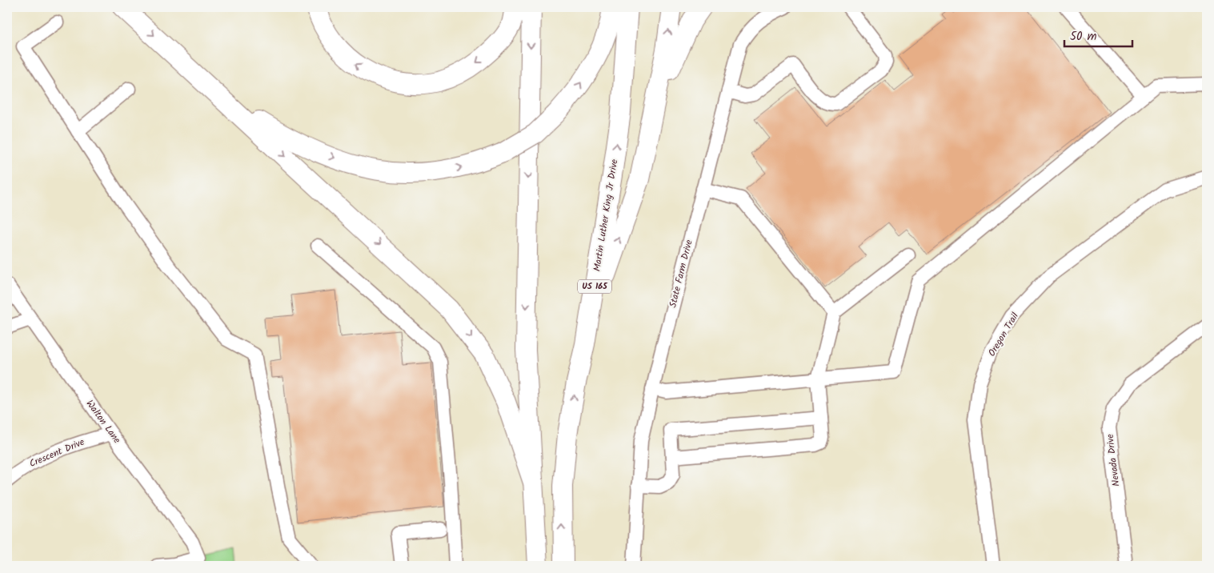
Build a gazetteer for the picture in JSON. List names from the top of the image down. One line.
{"streets":{"highway":["Martin Luther King Jr Drive","US 165"],"street":["State Farm Drive","Oregon Trail","Walton Lane","Crescent Drive","Nevada Drive"]},"crossings":[["Walton Lane","Crescent Drive"]],"scale_bar":"50 m"}
